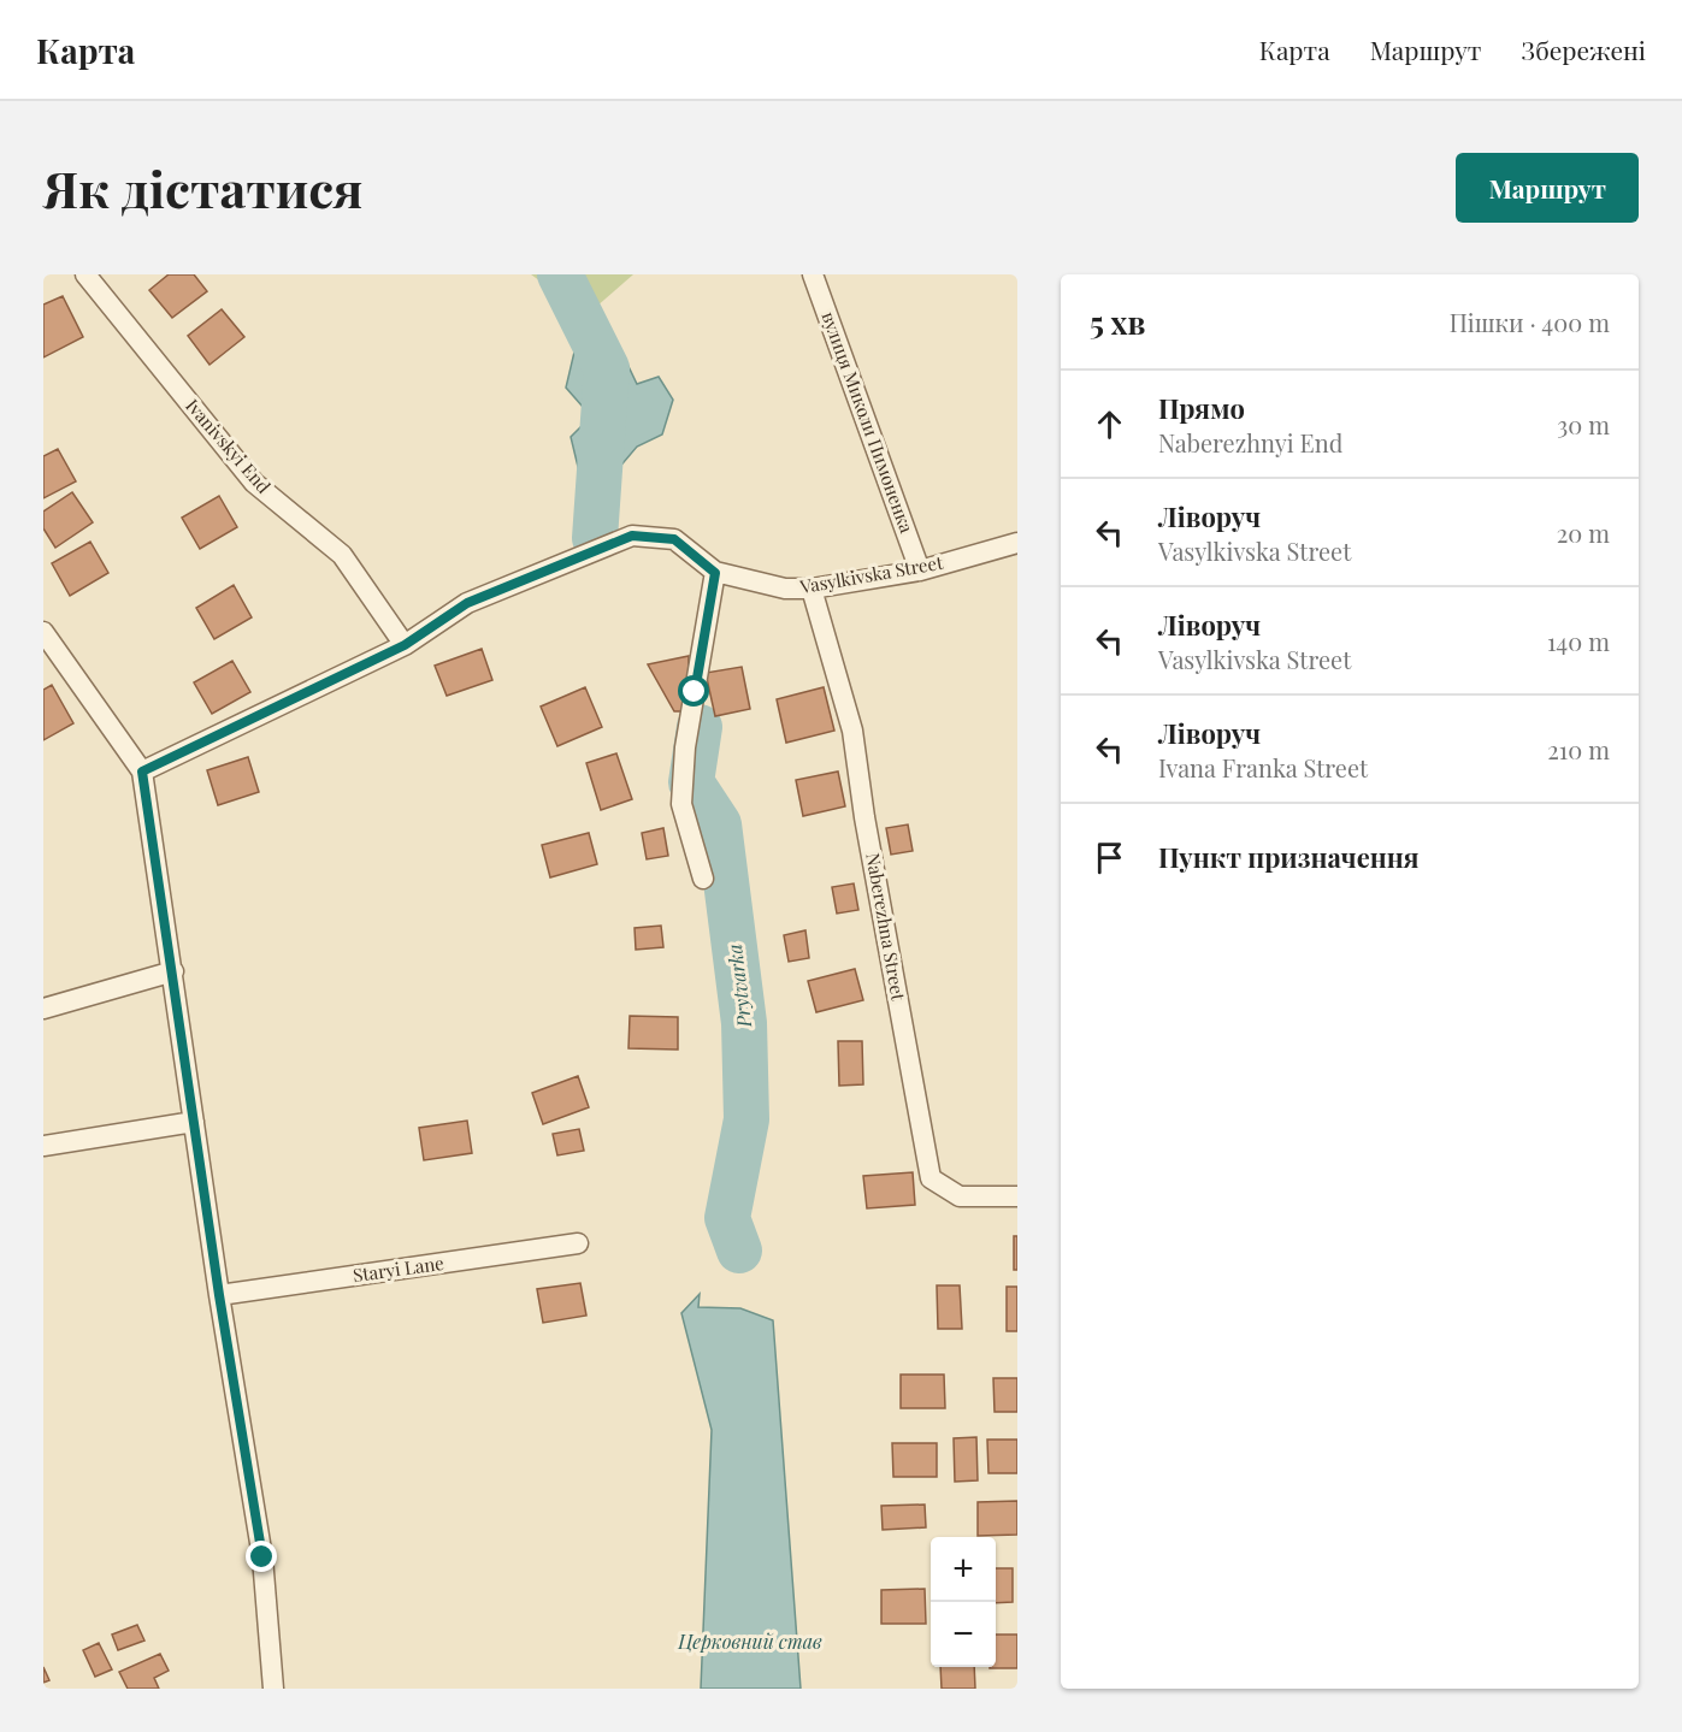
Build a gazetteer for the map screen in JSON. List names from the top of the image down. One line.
{"streets":{"street":["вулиця Миколи Пимоненка","Ivanivskyi End","Vasylkivska Street","Naberezhna Street","Staryi Lane"]},"crossings":[["вулиця Миколи Пимоненка","Vasylkivska Street"],["Ivanivskyi End","Vasylkivska Street"],["Vasylkivska Street","Naberezhna Street"]],"water":["Prytvarka","Церковний став"],"page":{"header":"Карта","nav":["Карта","Маршрут","Збережені"],"buttons":"Маршрут","title":"Як дістатися","heading":["5 хв","Пішки · 400 m"],"list":[["Прямо","Naberezhnyi End","30 m"],["Ліворуч","Vasylkivska Street","20 m"],["Ліворуч","Vasylkivska Street","140 m"],["Ліворуч","Ivana Franka Street","210 m"],"Пункт призначення"],"map_buttons":["+","−"]}}
